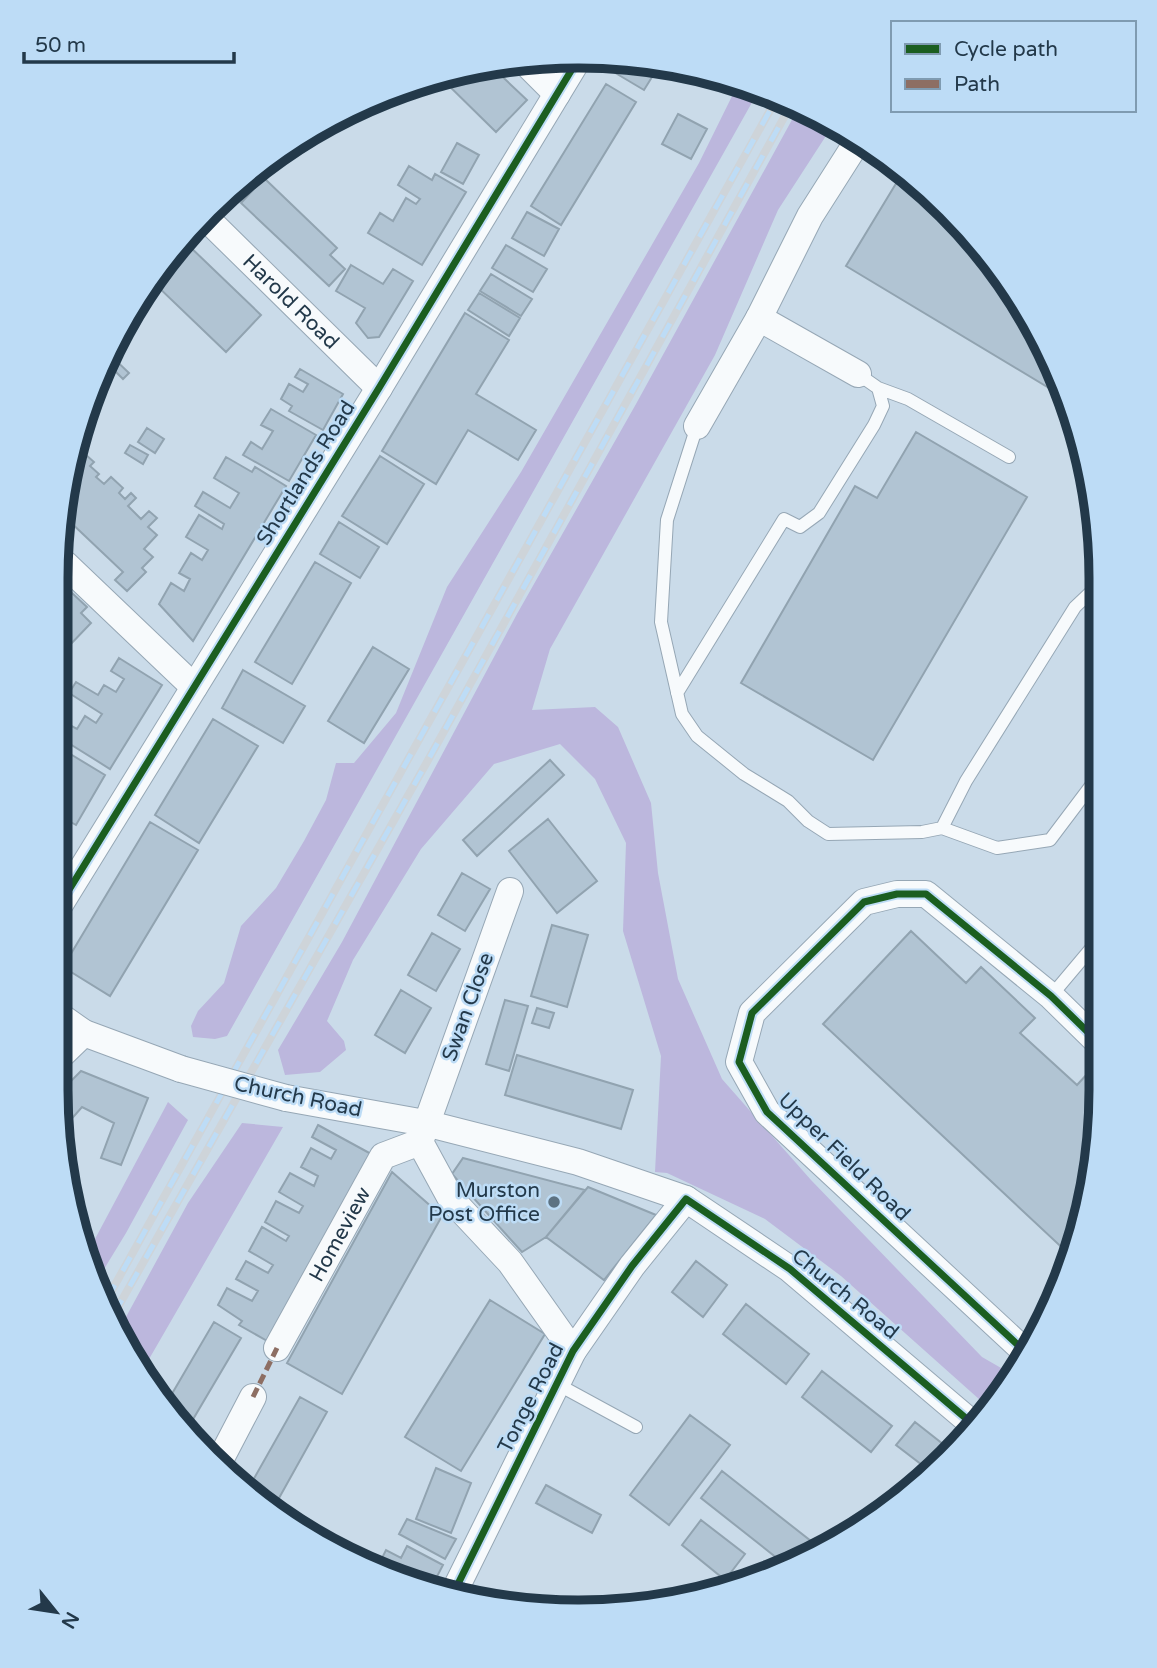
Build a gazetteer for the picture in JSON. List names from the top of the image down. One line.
{"streets":{"street":["Harold Road","Shortlands Road","Swan Close","Church Road","Upper Field Road","Homeview","Tonge Road"]},"crossings":[["Harold Road","Shortlands Road"],["Swan Close","Church Road"],["Swan Close","Homeview"],["Church Road","Homeview"],["Church Road","Tonge Road"]],"places":["Murston Post Office"],"legend":["Cycle path","Path"],"scale_bar":"50 m","north":"bottom right"}
